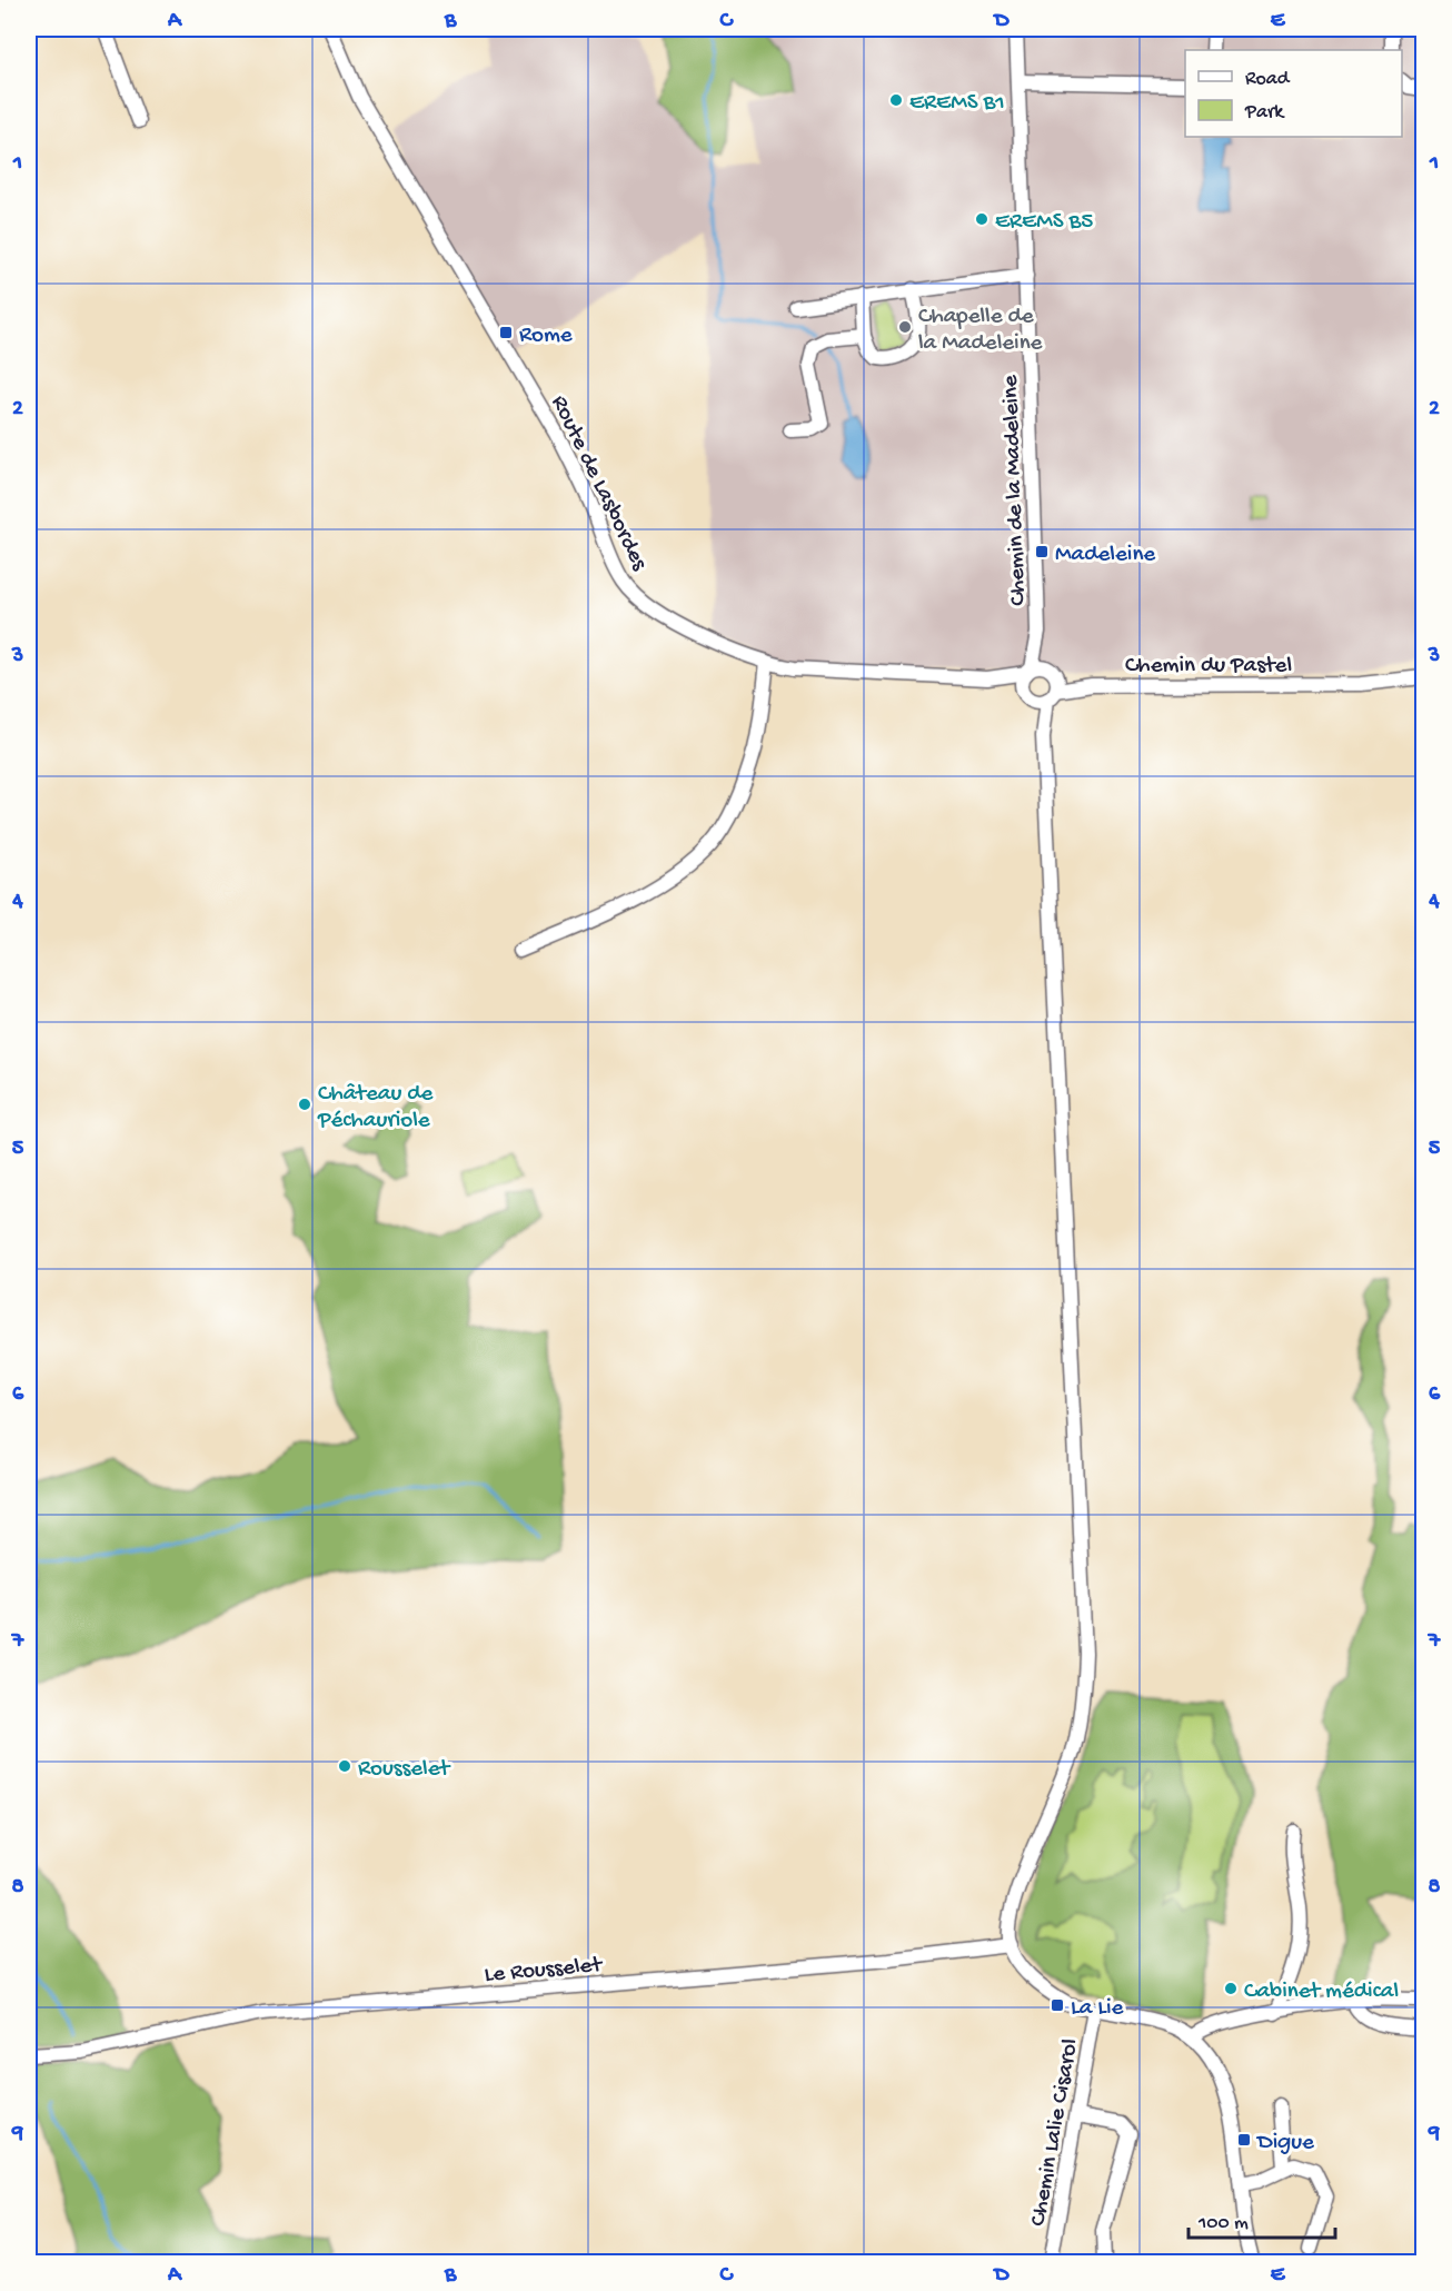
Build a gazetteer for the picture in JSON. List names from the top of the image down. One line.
{"streets":{"street":["Route de Lasbordes","Chemin de la Madeleine","Chemin du Pastel","Le Rousselet","Chemin Lalie Cisarol"]},"crossings":[["Route de Lasbordes","Chemin de la Madeleine"],["Route de Lasbordes","Chemin du Pastel"],["Chemin de la Madeleine","Chemin du Pastel"]],"places":{"other":["EREMS B1","EREMS B5","Chapelle de la Madeleine","Château de Péchauriole","Rousselet","Cabinet médical"],"transit":["Rome","Madeleine","La Lie","Digue"]},"legend":["Road","Park"],"scale_bar":"100 m","grid":{"columns":["A","B","C","D","E"],"rows":["1","2","3","4","5","6","7","8","9"]}}
